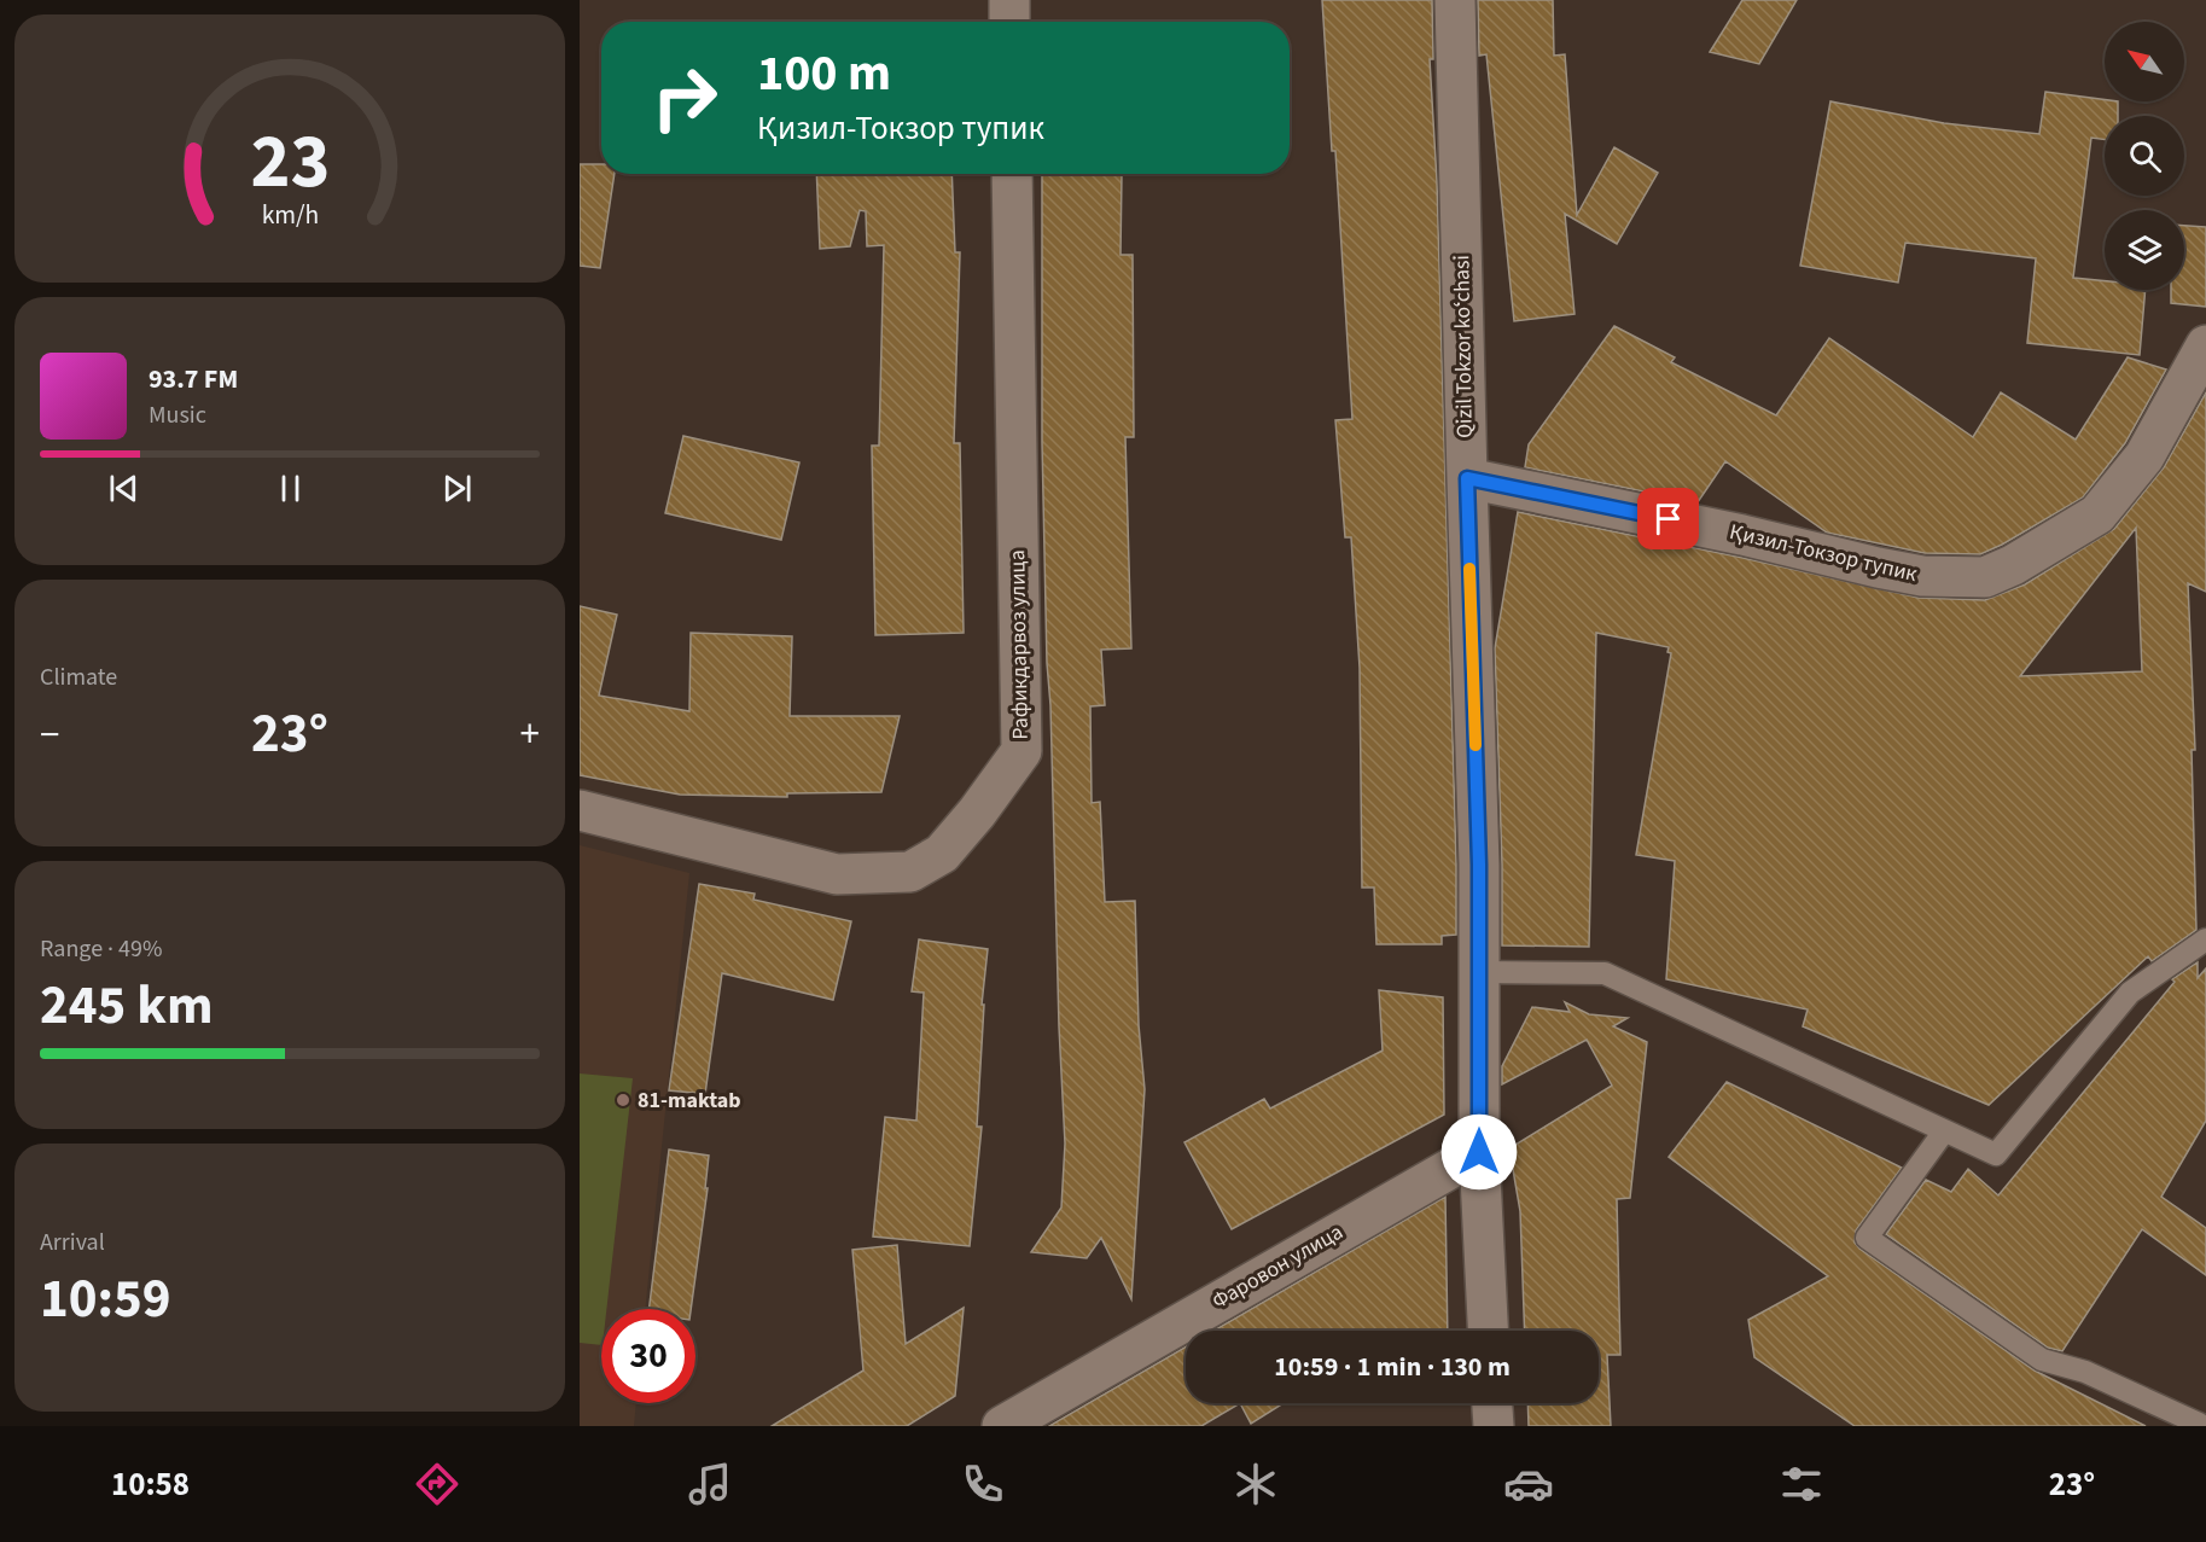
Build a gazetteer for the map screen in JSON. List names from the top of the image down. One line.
{"streets":{"street":["Qizil Tokzor koʻchasi","Қизил-Токзор тупик","Рафикдарвоз улица","Фаровон улица"]},"crossings":[["Qizil Tokzor koʻchasi","Қизил-Токзор тупик"],["Qizil Tokzor koʻchasi","Фаровон улица"]],"places":["81-maktab"],"north":"top left","page":{"turn":["100 m","Қизил-Токзор тупик"],"song":["93.7 FM","Music"],"tile":["Climate",["Range · 49%","245 km"],["Arrival","10:59"]],"heat":["−","23°","+"],"limit":"30","trip":"10:59 · 1 min · 130 m","tabs":["10:58","23°"],"gauge":["23","km/h"]}}
